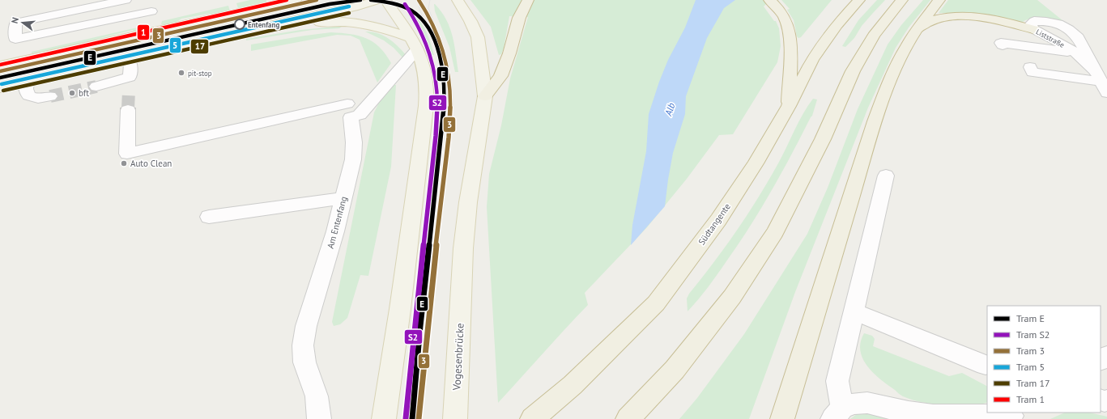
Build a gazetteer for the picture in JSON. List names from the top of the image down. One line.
{"streets":{"highway":["Südtangente"],"main road":["Vogesenbrücke"],"street":["Liststraße","Am Entenfang"]},"water":["Alb"],"places":["Entenfang","pit-stop","bft","Auto Clean"],"lines":["tram line E","tram line 3","tram line 1","tram line S2","tram line 5","tram line 17"],"legend":["Tram E","Tram S2","Tram 3","Tram 5","Tram 17","Tram 1"],"north":"left"}
